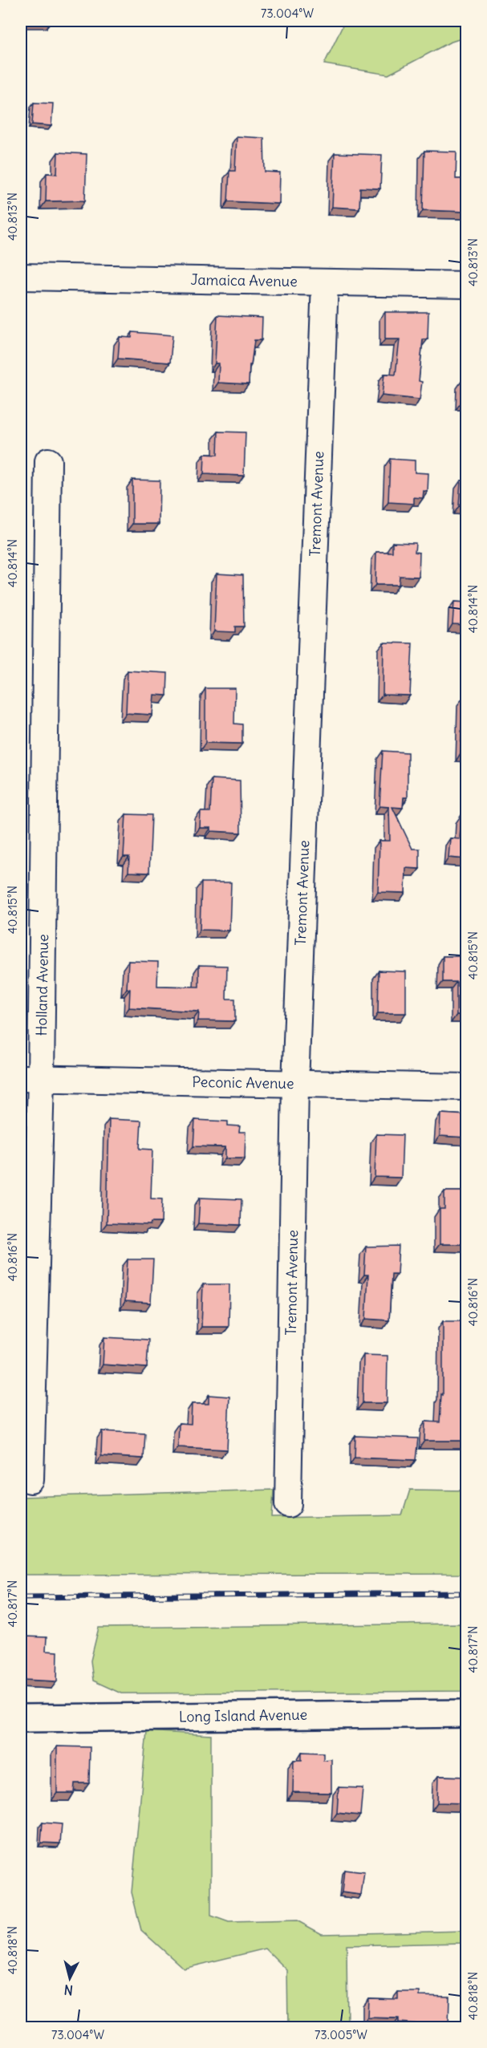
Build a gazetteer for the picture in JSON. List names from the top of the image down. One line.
{"streets":{"street":["Jamaica Avenue","Tremont Avenue","Holland Avenue","Peconic Avenue","Long Island Avenue"]},"crossings":[["Jamaica Avenue","Tremont Avenue"],["Tremont Avenue","Peconic Avenue"],["Holland Avenue","Peconic Avenue"]],"north":"bottom","coordinates":["73.004°W","40.813°N","40.814°N","40.815°N","40.816°N","40.817°N","40.818°N","73.005°W"]}
